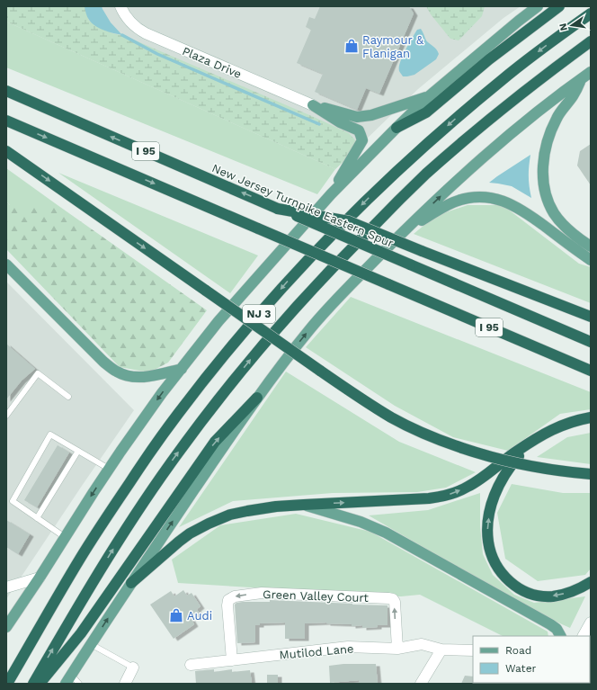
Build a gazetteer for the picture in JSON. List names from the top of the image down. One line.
{"streets":{"highway":["I 95","New Jersey Turnpike Eastern Spur","NJ 3"],"street":["Plaza Drive","Green Valley Court","Mutilod Lane"]},"crossings":[["Green Valley Court","Mutilod Lane"]],"places":{"shop":["Raymour & Flanigan","Audi"]},"legend":["Road","Water"],"north":"left"}
